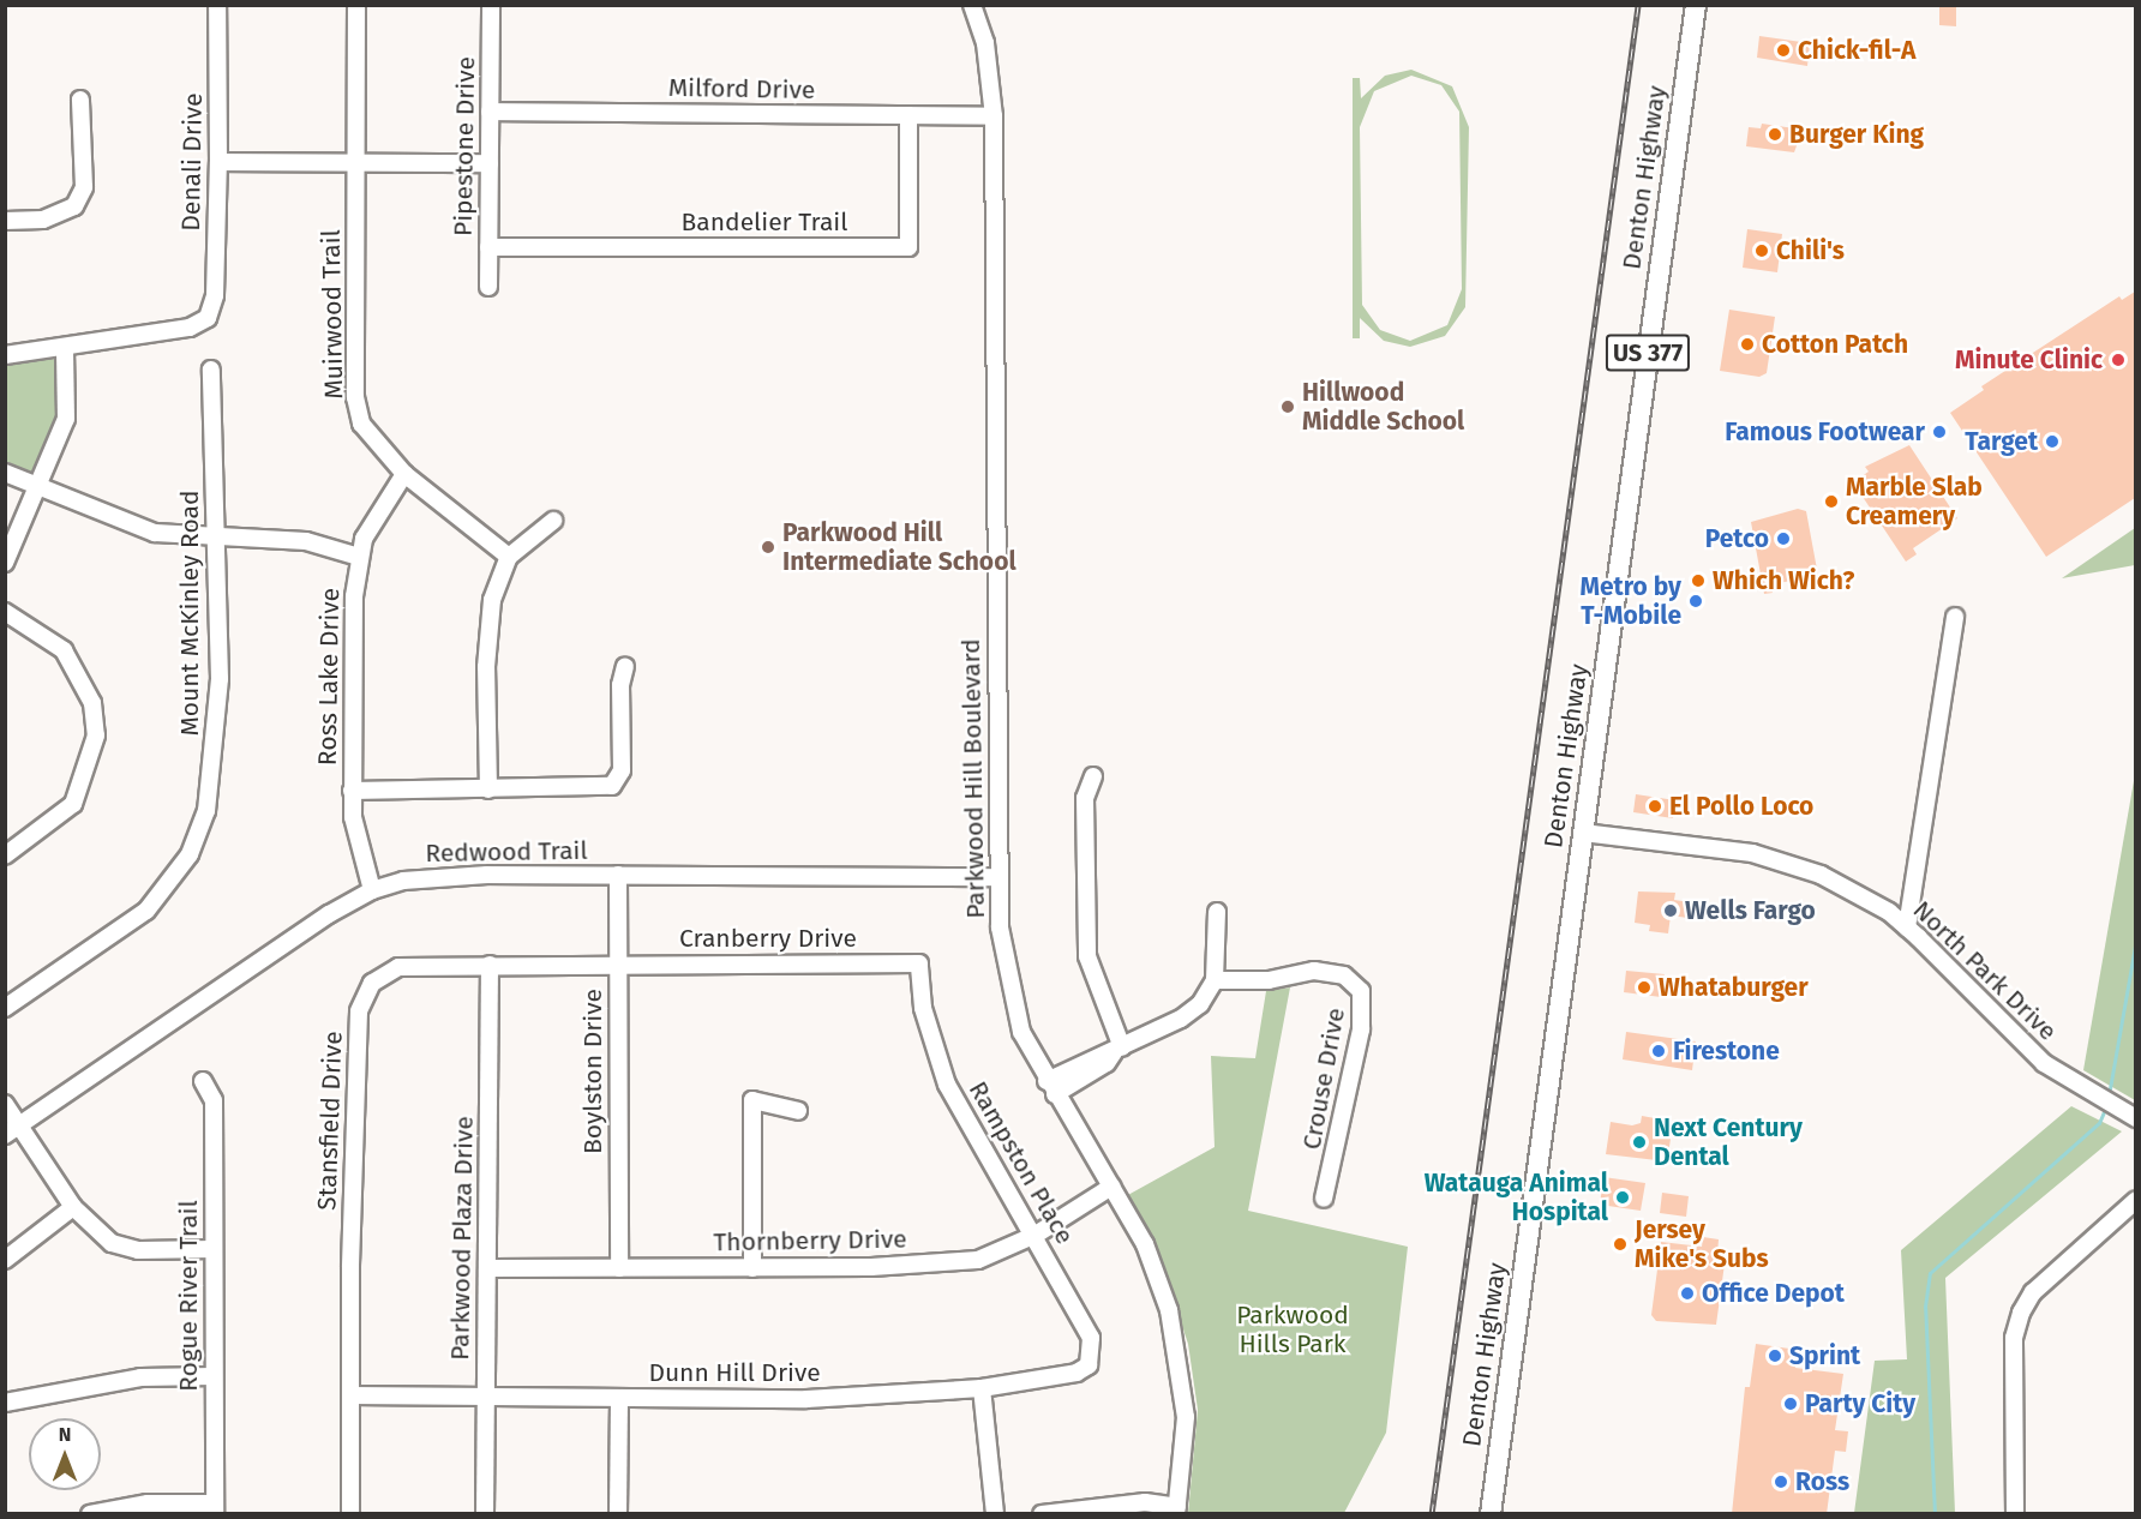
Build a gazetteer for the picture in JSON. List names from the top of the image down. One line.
{"streets":{"main road":["Denton Highway","US 377"],"street":["Milford Drive","Pipestone Drive","Denali Drive","Bandelier Trail","Muirwood Trail","Mount McKinley Road","Ross Lake Drive","Parkwood Hill Boulevard","Redwood Trail","Cranberry Drive","North Park Drive","Boylston Drive","Crouse Drive","Stansfield Drive","Rampston Place","Parkwood Plaza Drive","Thornberry Drive","Rogue River Trail","Dunn Hill Drive"]},"crossings":[["Milford Drive","Pipestone Drive"],["Milford Drive","Bandelier Trail"],["Milford Drive","Parkwood Hill Boulevard"],["Pipestone Drive","Bandelier Trail"],["Denton Highway","North Park Drive"],["Muirwood Trail","Ross Lake Drive"],["Ross Lake Drive","Redwood Trail"],["Parkwood Hill Boulevard","Redwood Trail"],["Parkwood Hill Boulevard","Thornberry Drive"],["Redwood Trail","Boylston Drive"],["Cranberry Drive","Boylston Drive"],["Cranberry Drive","Stansfield Drive"],["Cranberry Drive","Rampston Place"],["Boylston Drive","Stansfield Drive"],["Boylston Drive","Thornberry Drive"],["Stansfield Drive","Parkwood Plaza Drive"],["Stansfield Drive","Dunn Hill Drive"],["Rampston Place","Thornberry Drive"],["Rampston Place","Dunn Hill Drive"],["Parkwood Plaza Drive","Thornberry Drive"],["Parkwood Plaza Drive","Dunn Hill Drive"]],"parks":["Parkwood Hills Park"],"places":["Chick-fil-A","Burger King","Chili's","Cotton Patch","Minute Clinic","Hillwood Middle School","Famous Footwear","Target","Marble Slab Creamery","Petco","Parkwood Hill Intermediate School","Which Wich?","Metro by T-Mobile","El Pollo Loco","Wells Fargo","Whataburger","Firestone","Next Century Dental","Watauga Animal Hospital","Jersey Mike's Subs","Office Depot","Sprint","Party City","Ross"],"north":"top"}
